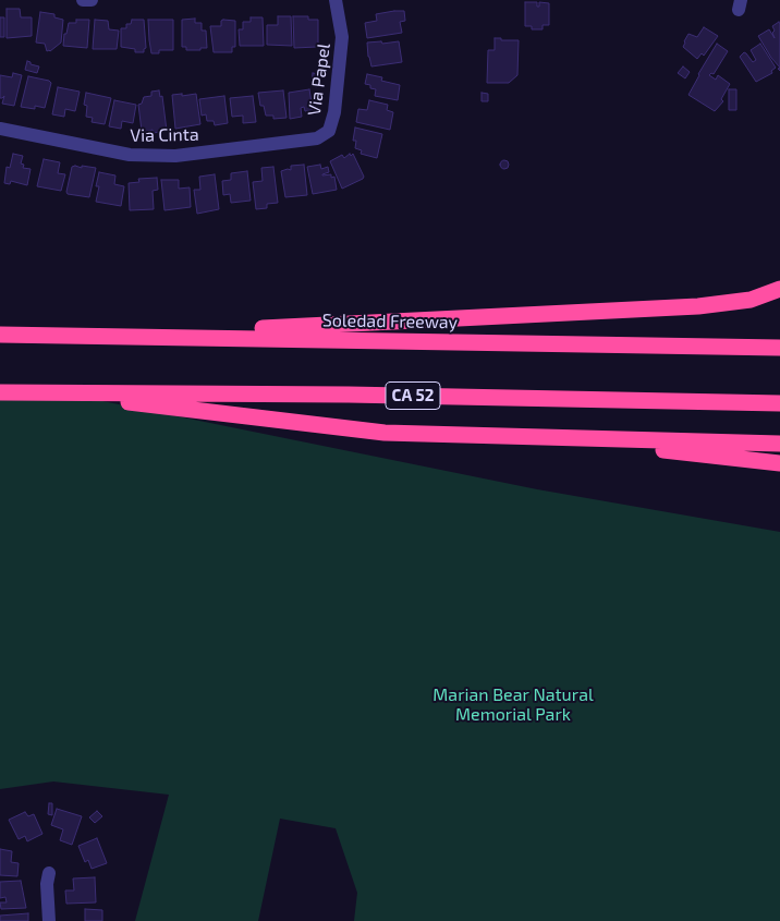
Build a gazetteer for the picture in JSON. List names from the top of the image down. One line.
{"streets":{"highway":["Soledad Freeway","CA 52"],"street":["Via Papel","Via Cinta"]},"crossings":[["Via Papel","Via Cinta"]],"parks":["Marian Bear Natural Memorial Park"]}
